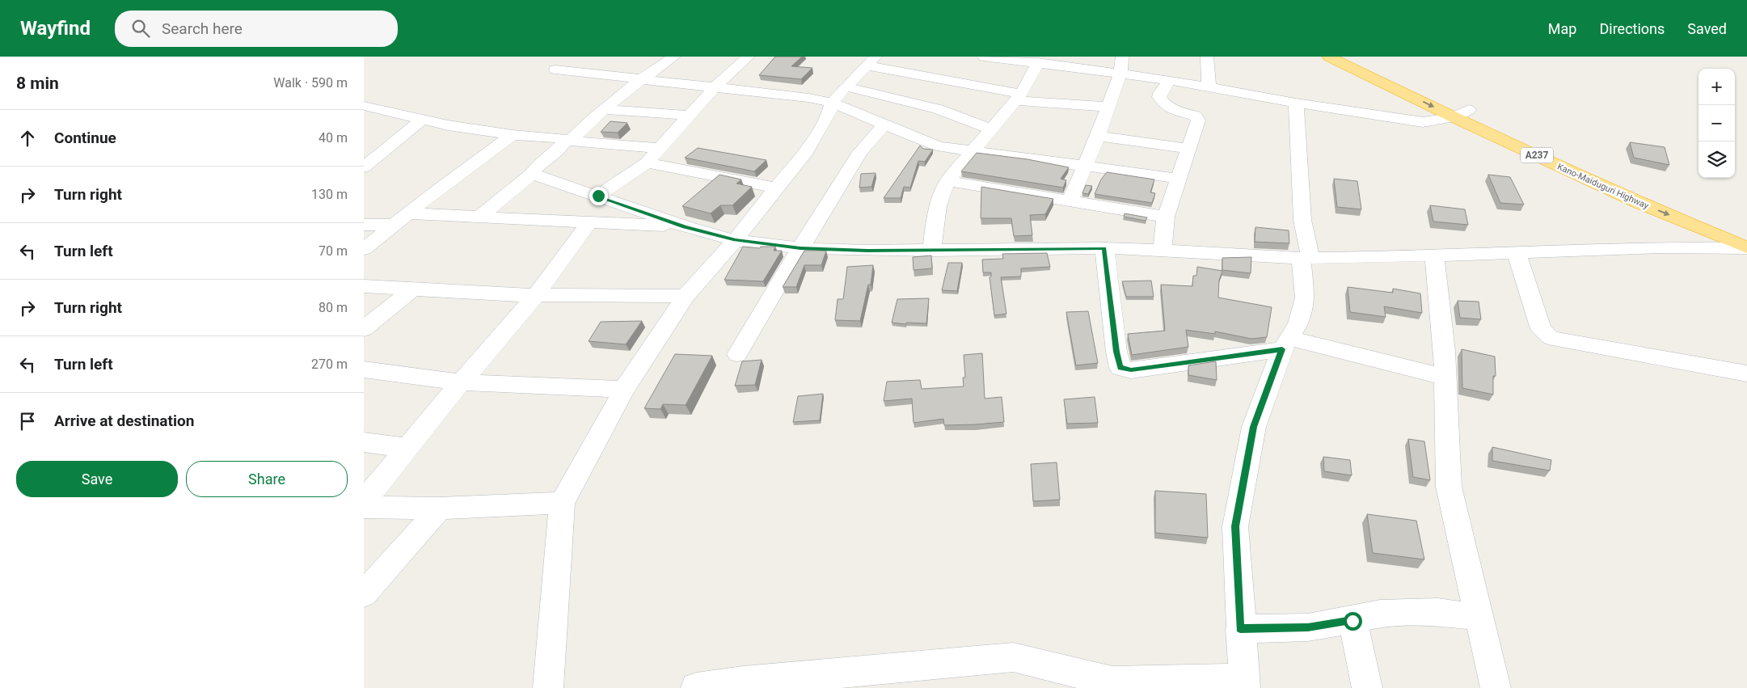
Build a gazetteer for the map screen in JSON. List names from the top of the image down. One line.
{"streets":{"highway":["A237","Kano-Maiduguri Highway"]},"page":{"header":"Wayfind","search":"Search here","nav":["Map","Directions","Saved"],"heading":["8 min","Walk · 590 m"],"map_buttons":["+","−"],"list":[["Continue","40 m"],["Turn right","130 m"],["Turn left","70 m"],["Turn right","80 m"],["Turn left","270 m"],"Arrive at destination"],"buttons":["Save","Share"]}}
